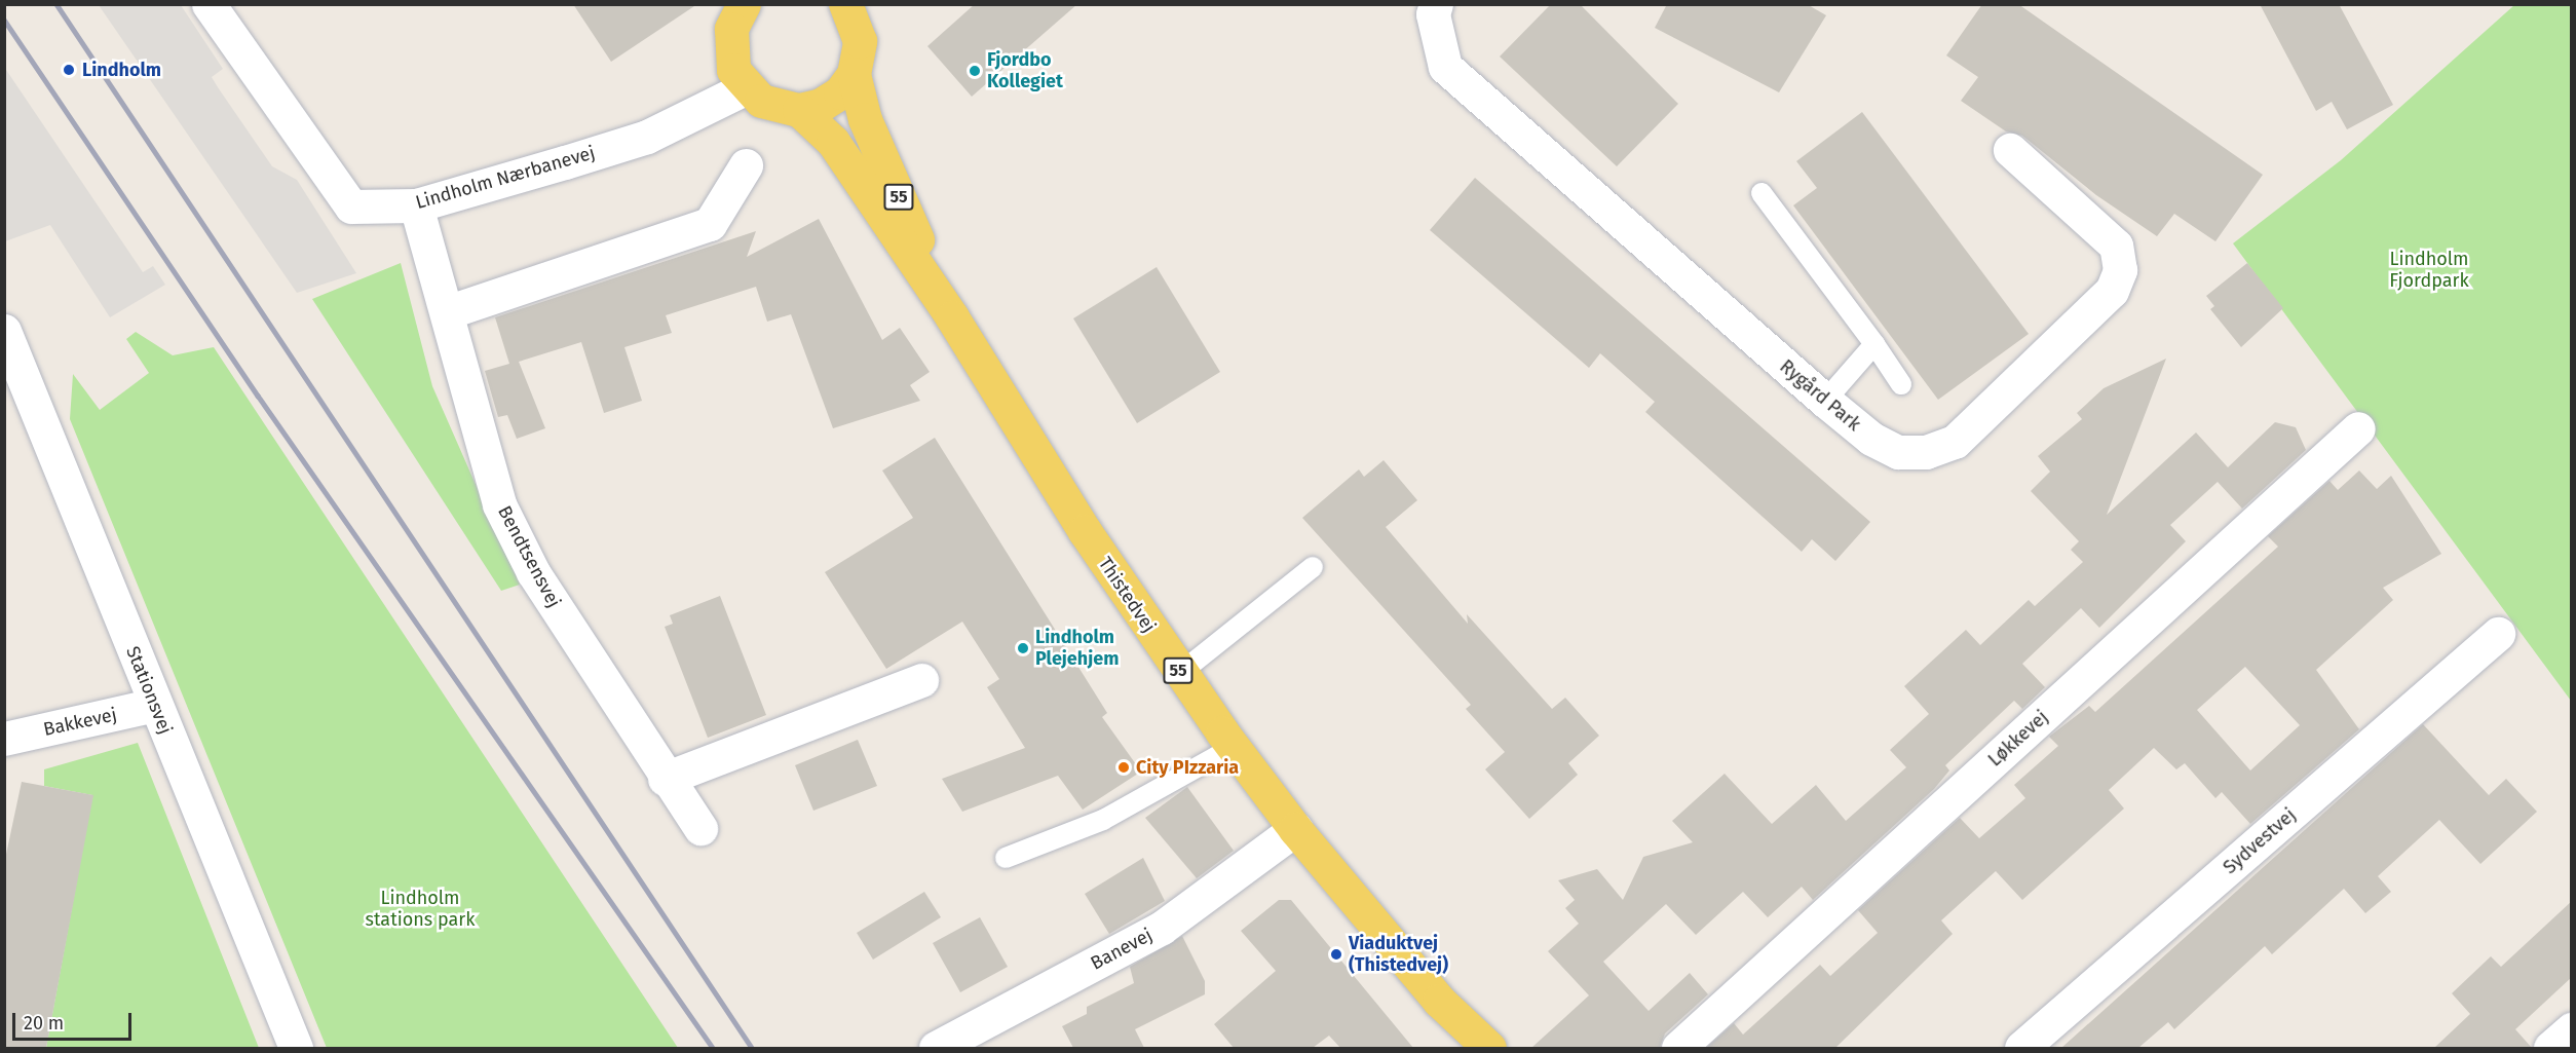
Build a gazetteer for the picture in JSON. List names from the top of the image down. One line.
{"streets":{"main road":["55","Thistedvej"],"street":["Lindholm Nærbanevej","Rygård Park","Bendtsensvej","Stationsvej","Bakkevej","Løkkevej","Sydvestvej","Banevej"]},"crossings":[["Lindholm Nærbanevej","55"],["Lindholm Nærbanevej","Bendtsensvej"],["55","Thistedvej"],["Thistedvej","Banevej"],["Stationsvej","Bakkevej"]],"parks":["Lindholm Fjordpark","Lindholm stations park"],"places":["Lindholm","Fjordbo Kollegiet","Lindholm Plejehjem","City PIzzaria","Viaduktvej (Thistedvej)"],"scale_bar":"20 m"}
